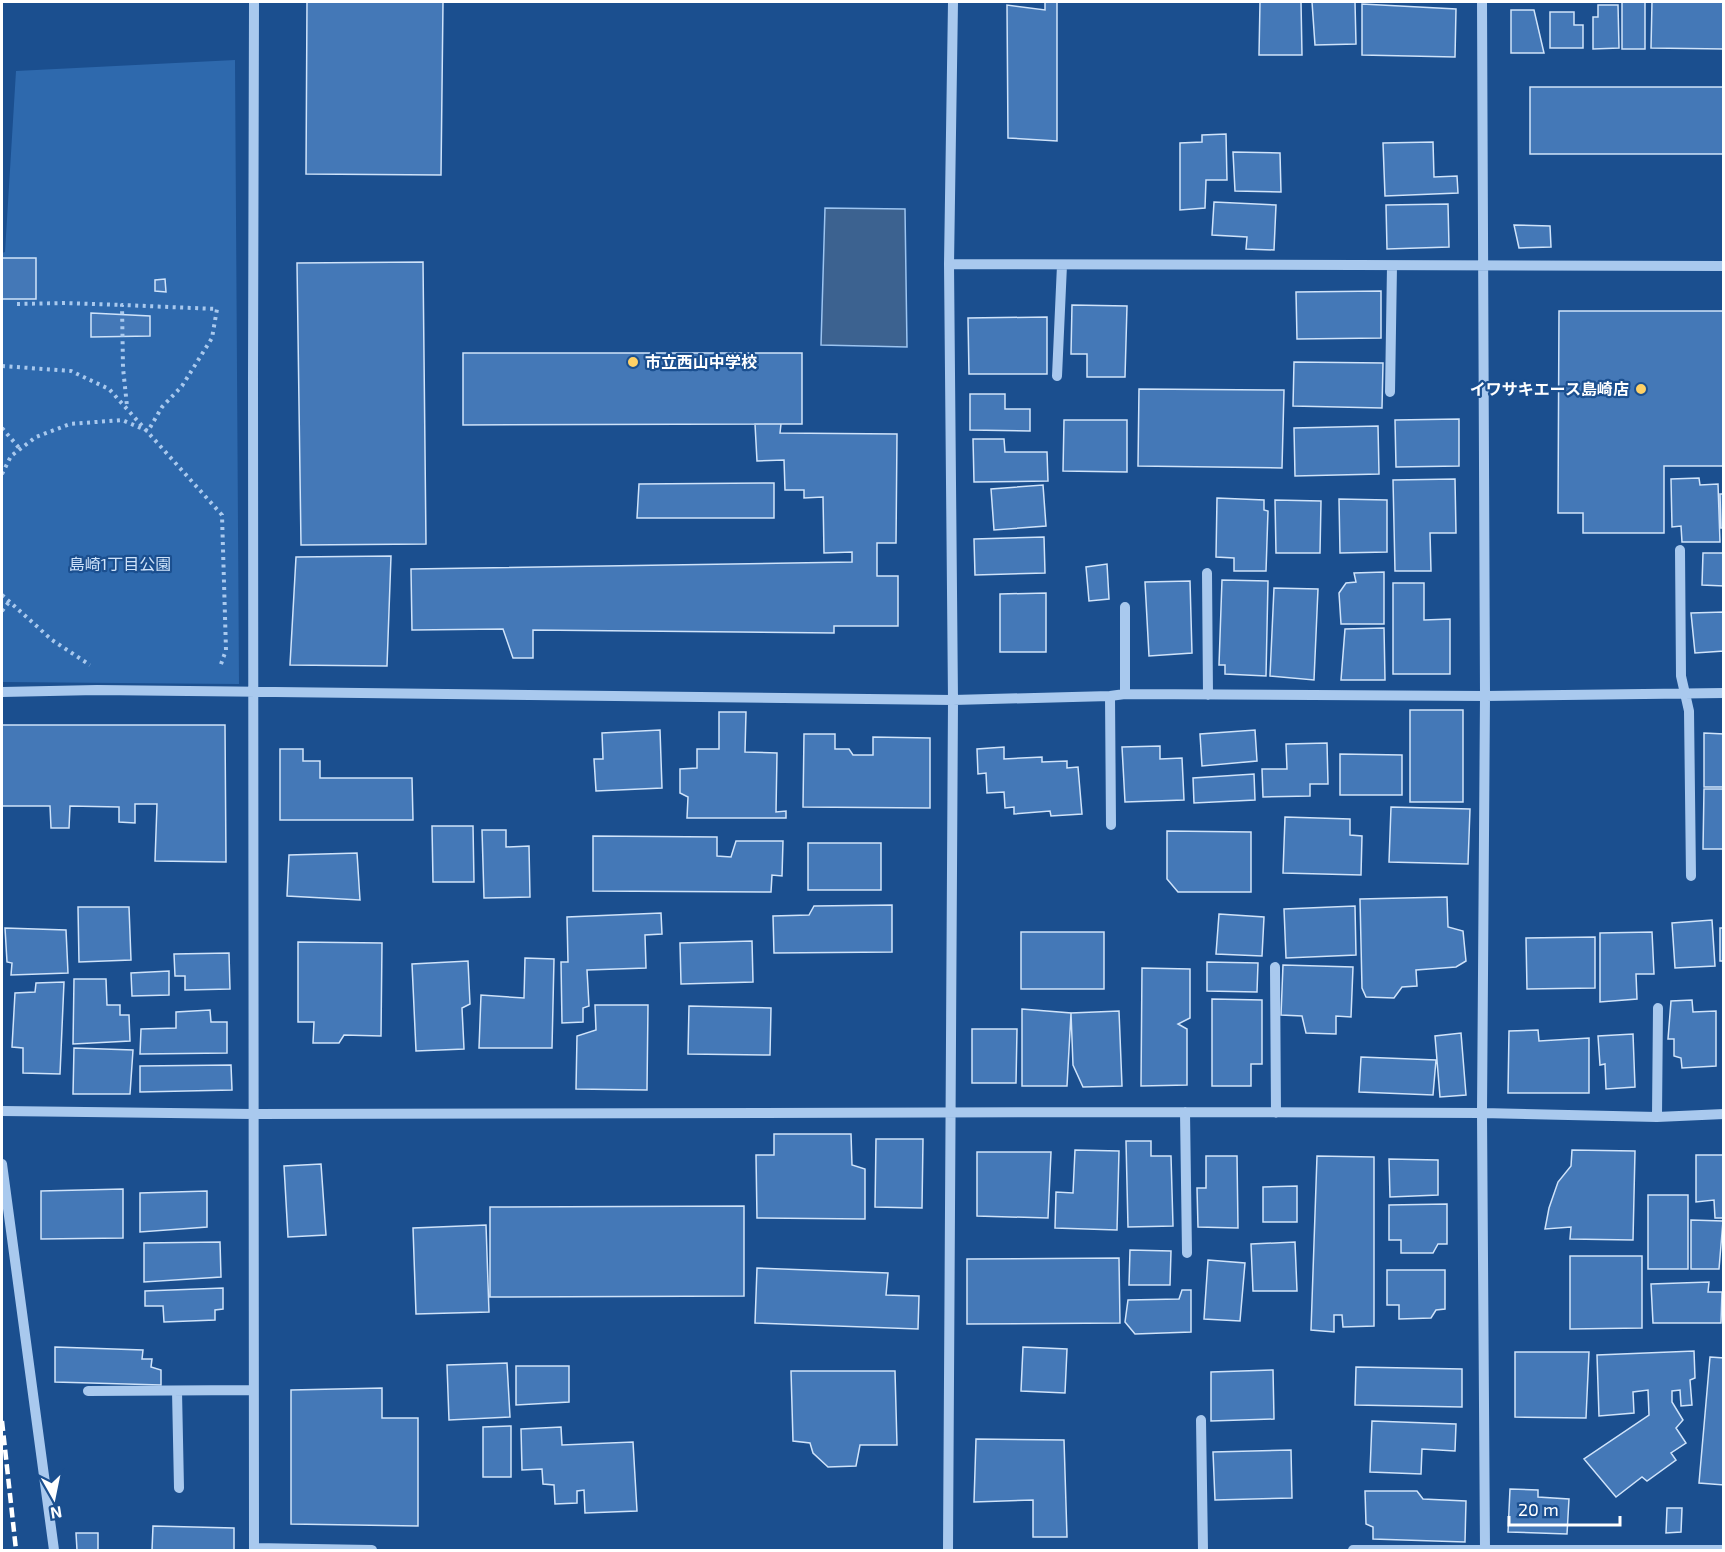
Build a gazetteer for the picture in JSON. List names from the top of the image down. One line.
{"parks":["島崎1丁目公園"],"places":["市立西山中学校","イワサキエース島崎店"],"scale_bar":"20 m","north":"bottom"}
